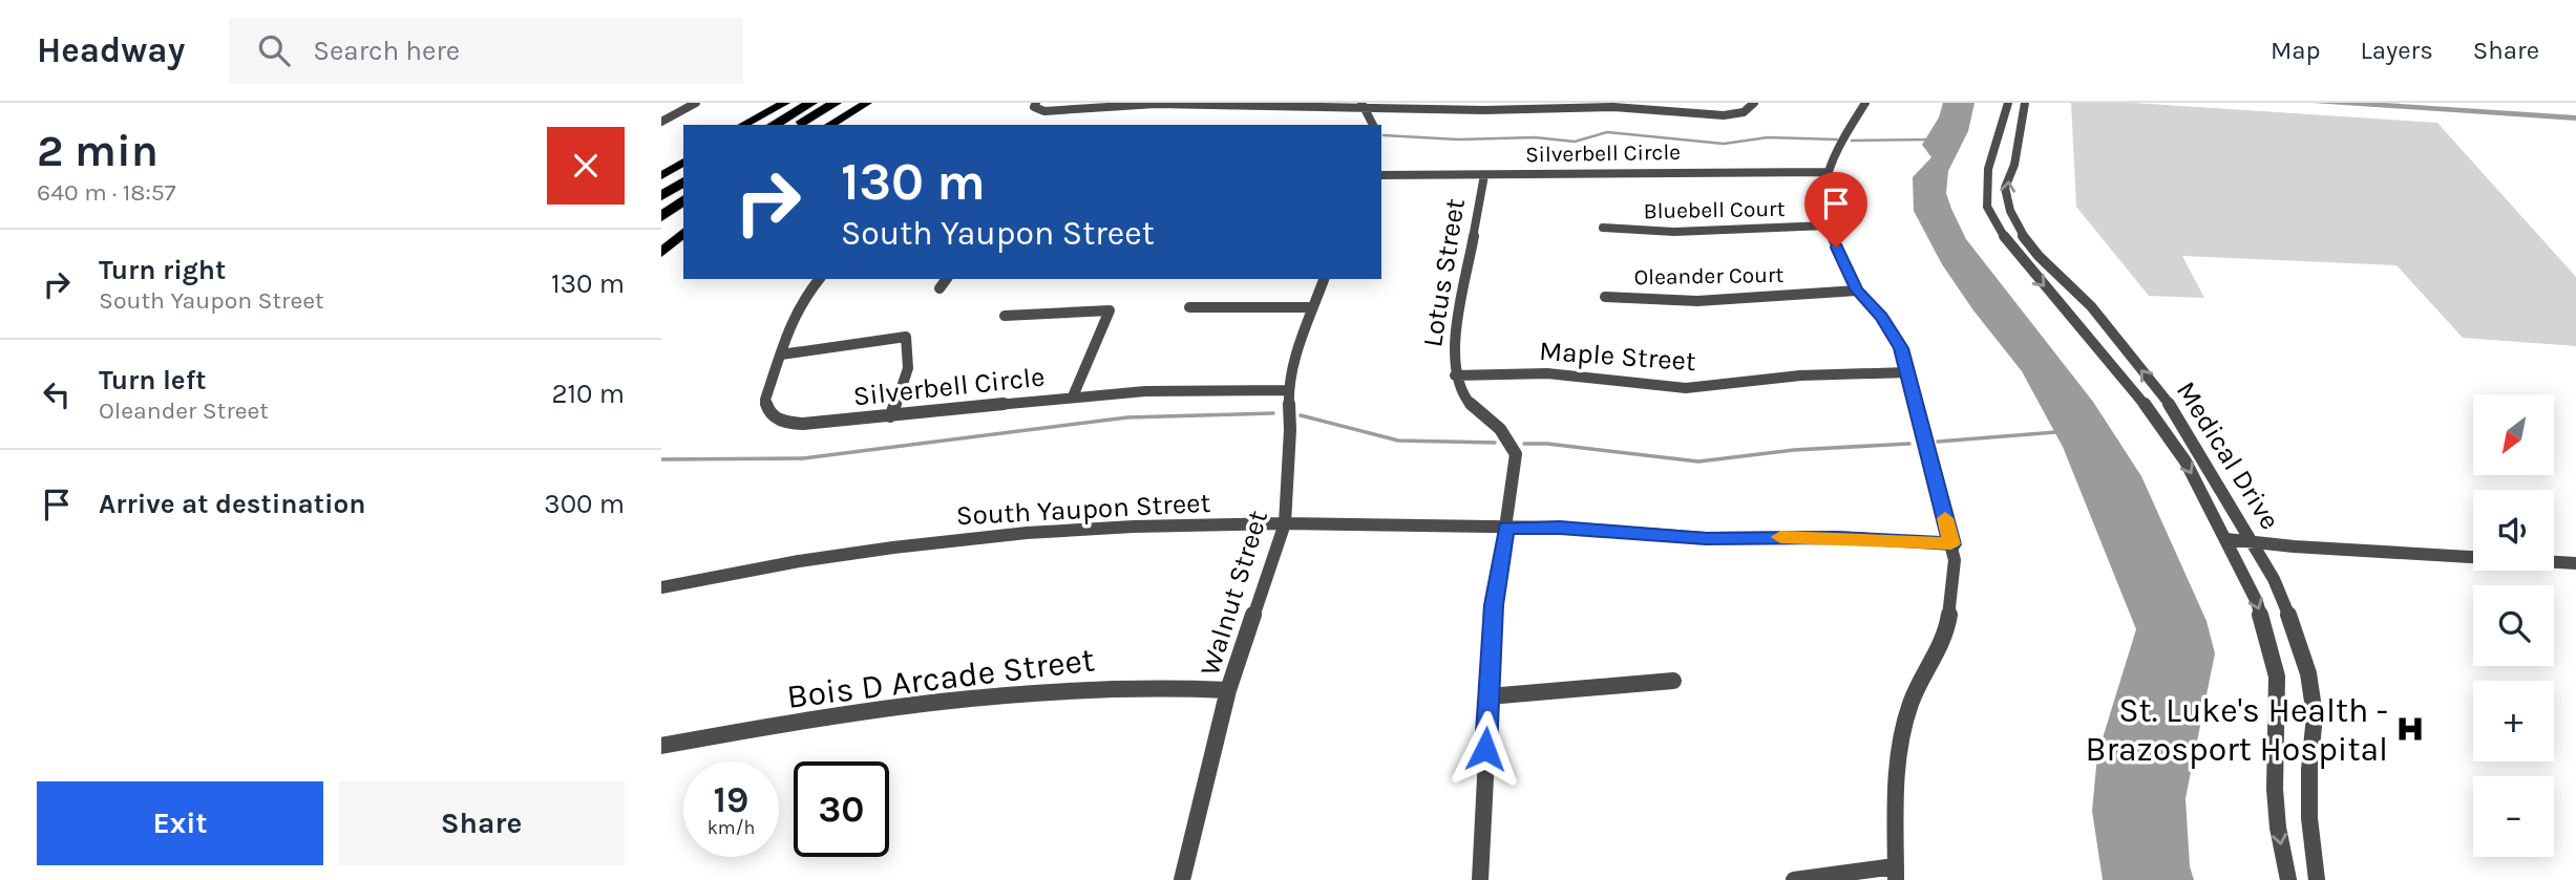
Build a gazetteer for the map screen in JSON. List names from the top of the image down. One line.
{"streets":{"street":["Silverbell Circle","Bluebell Court","Lotus Street","Oleander Court","Maple Street","Medical Drive","South Yaupon Street","Walnut Street","Bois D Arcade Street"]},"crossings":[["Silverbell Circle","Lotus Street"],["Silverbell Circle","Walnut Street"],["Lotus Street","Maple Street"],["Lotus Street","South Yaupon Street"],["South Yaupon Street","Walnut Street"],["Walnut Street","Bois D Arcade Street"]],"places":{"hospital":["St. Luke's Health - Brazosport Hospital"]},"north":"bottom left","page":{"header":"Headway","search":"Search here","nav":["Map","Layers","Share"],"heading":["2 min","640 m · 18:57"],"turn":["130 m","South Yaupon Street"],"list":[{"name":"Turn right","note":"South Yaupon Street","value":"130 m"},{"name":"Turn left","note":"Oleander Street","value":"210 m"},{"name":"Arrive at destination","value":"300 m"}],"map_buttons":["+","−"],"speed":"19 km/h","limit":"30","buttons":["Exit","Share"]}}
